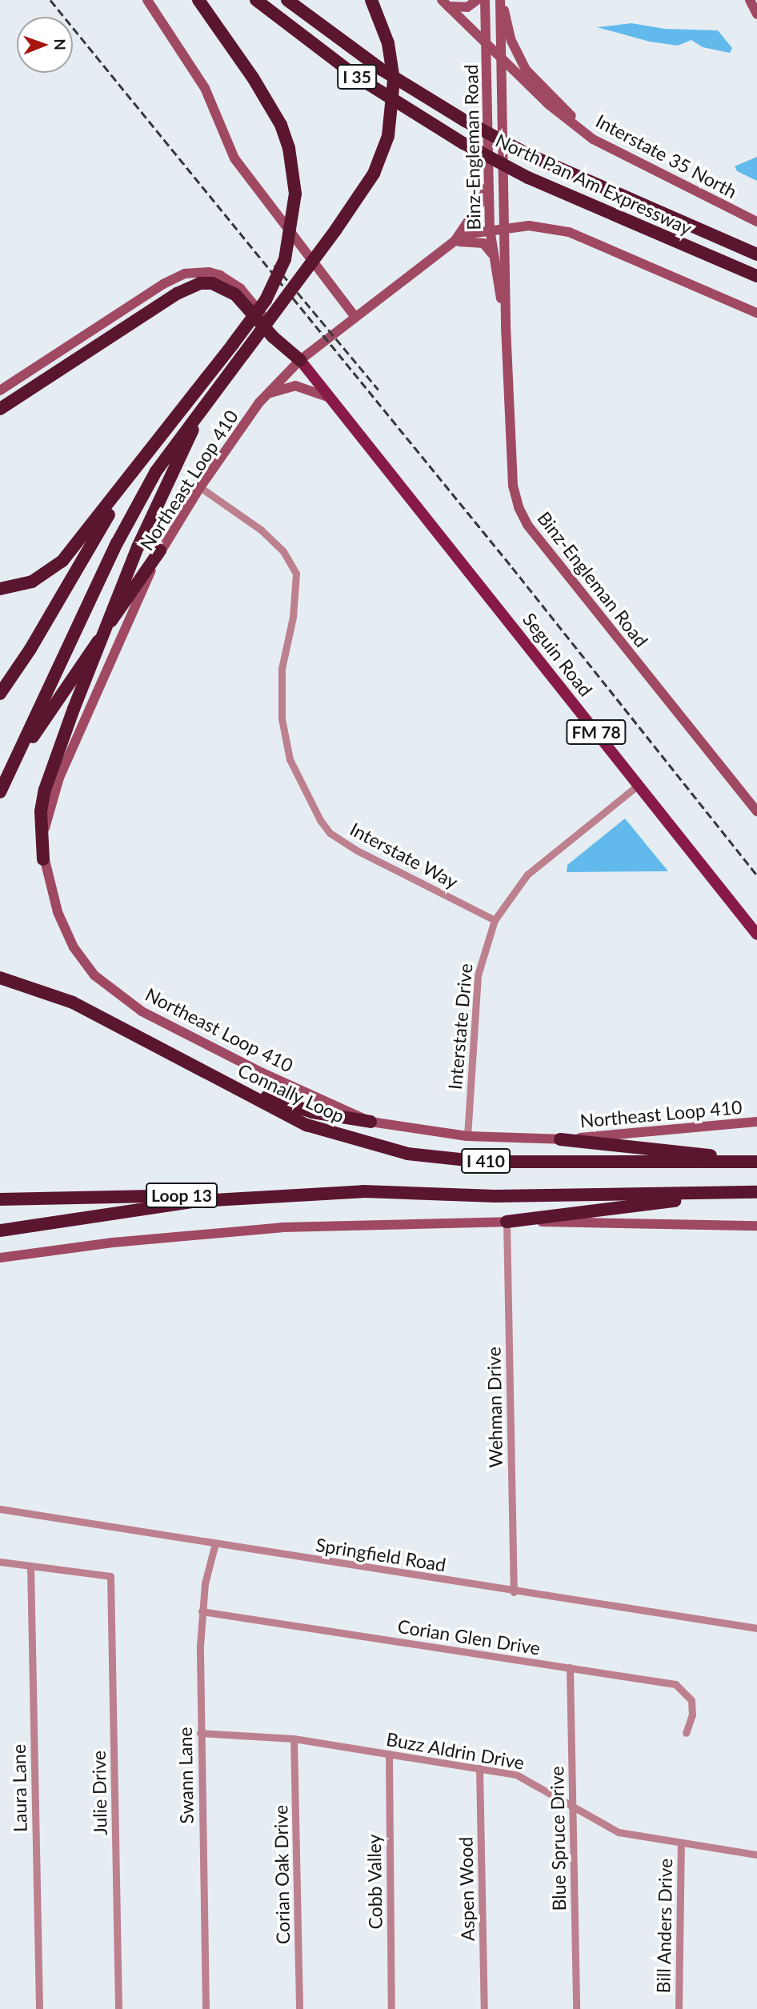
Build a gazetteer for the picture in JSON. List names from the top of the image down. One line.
{"streets":{"highway":["I 35","North Pan Am Expressway","Connally Loop","I 410","Loop 13"],"main road":["Binz-Engleman Road","Interstate 35 North","Northeast Loop 410","Seguin Road","FM 78"],"street":["Interstate Way","Interstate Drive","Wehman Drive","Springfield Road","Corian Glen Drive","Buzz Aldrin Drive","Swann Lane","Laura Lane","Julie Drive","Blue Spruce Drive","Corian Oak Drive","Cobb Valley","Aspen Wood","Bill Anders Drive"]},"crossings":[["Binz-Engleman Road","Interstate 35 North"],["Binz-Engleman Road","Northeast Loop 410"],["Northeast Loop 410","FM 78"],["Northeast Loop 410","Interstate Way"],["Northeast Loop 410","Interstate Drive"],["Seguin Road","FM 78"],["Seguin Road","Interstate Drive"],["Interstate Way","Interstate Drive"],["I 410","Loop 13"],["Wehman Drive","Springfield Road"],["Springfield Road","Swann Lane"],["Corian Glen Drive","Swann Lane"],["Corian Glen Drive","Blue Spruce Drive"],["Buzz Aldrin Drive","Swann Lane"],["Buzz Aldrin Drive","Blue Spruce Drive"],["Buzz Aldrin Drive","Corian Oak Drive"],["Buzz Aldrin Drive","Cobb Valley"],["Buzz Aldrin Drive","Aspen Wood"],["Buzz Aldrin Drive","Bill Anders Drive"],["Laura Lane","Julie Drive"]],"north":"right"}
